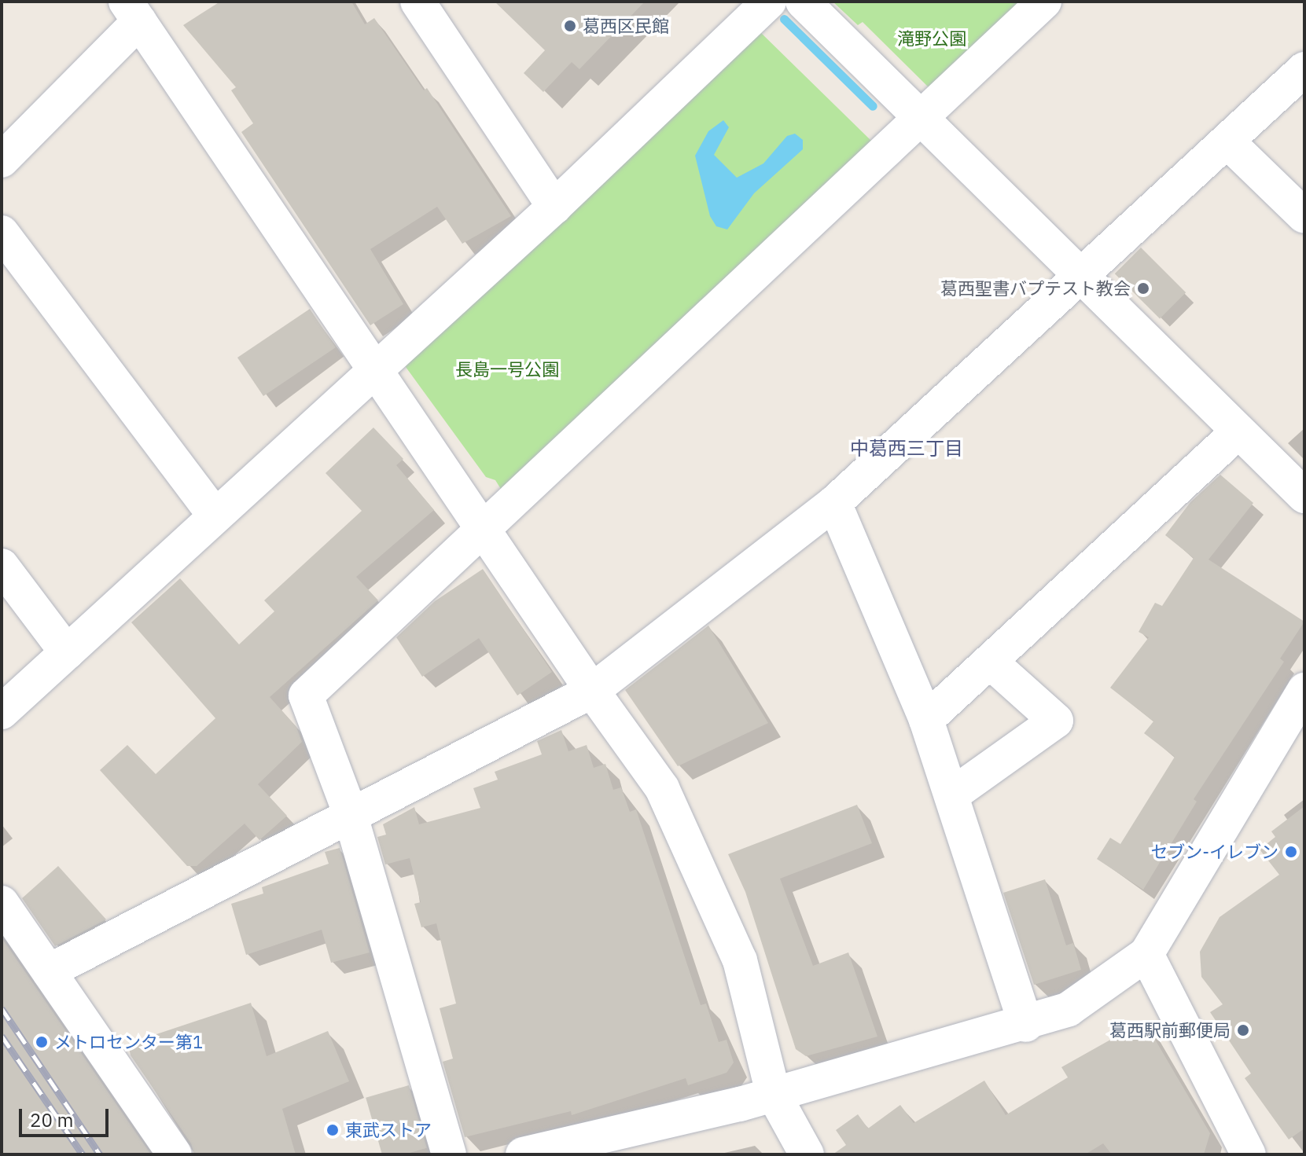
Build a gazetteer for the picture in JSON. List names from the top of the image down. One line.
{"districts":["中葛西三丁目"],"parks":["滝野公園","長島一号公園"],"places":["葛西区民館","葛西聖書バプテスト教会","セブン-イレブン","葛西駅前郵便局","メトロセンター第1","東武ストア"],"scale_bar":"20 m"}
